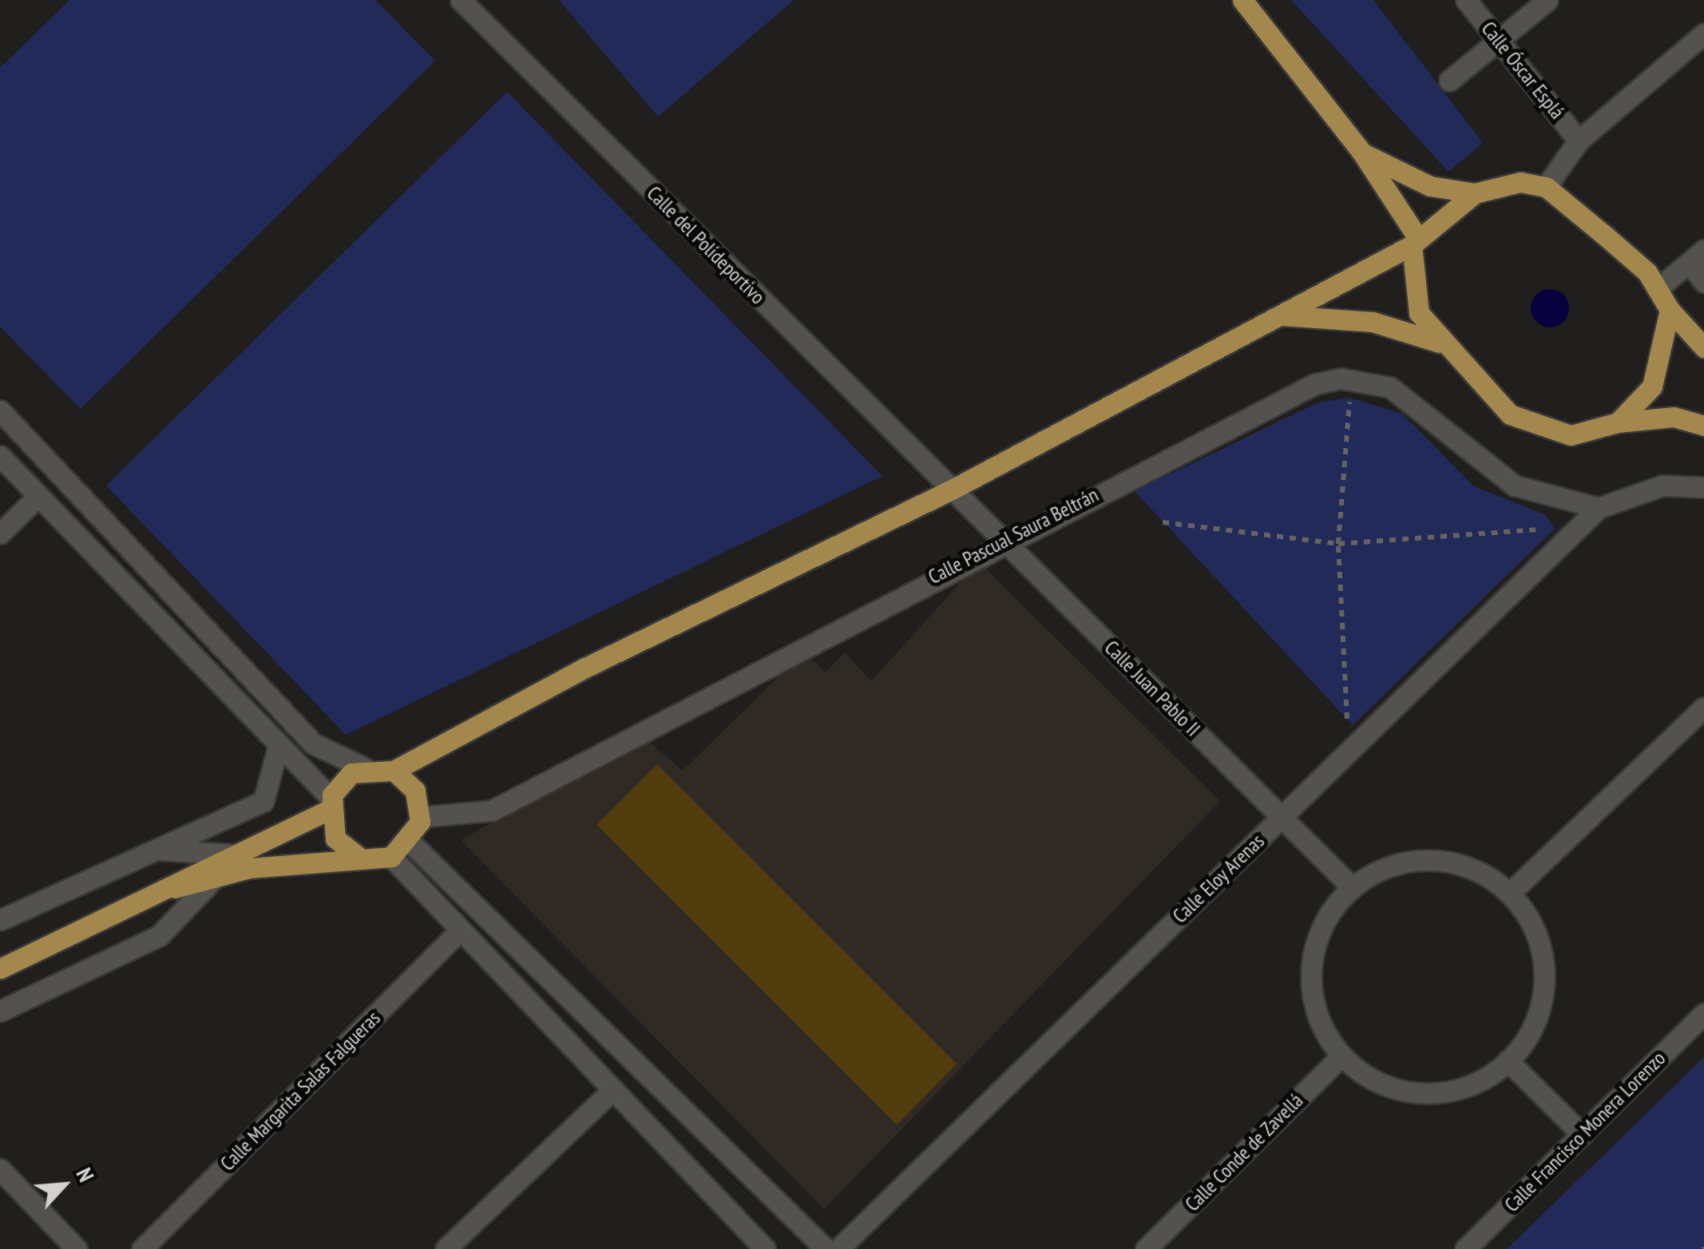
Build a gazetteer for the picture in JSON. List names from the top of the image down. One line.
{"streets":{"street":["Calle Óscar Esplá","Calle del Polideportivo","Calle Pascual Saura Beltrán","Calle Juan Pablo II","Calle Eloy Arenas","Calle Margarita Salas Falgueras","Calle Francisco Monera Lorenzo","Calle Conde de Zavellá"]},"crossings":[["Calle del Polideportivo","Calle Juan Pablo II"],["Calle Pascual Saura Beltrán","Calle Juan Pablo II"],["Calle Pascual Saura Beltrán","Calle Eloy Arenas"],["Calle Juan Pablo II","Calle Eloy Arenas"],["Calle Juan Pablo II","Calle Conde de Zavellá"]],"north":"top right"}
